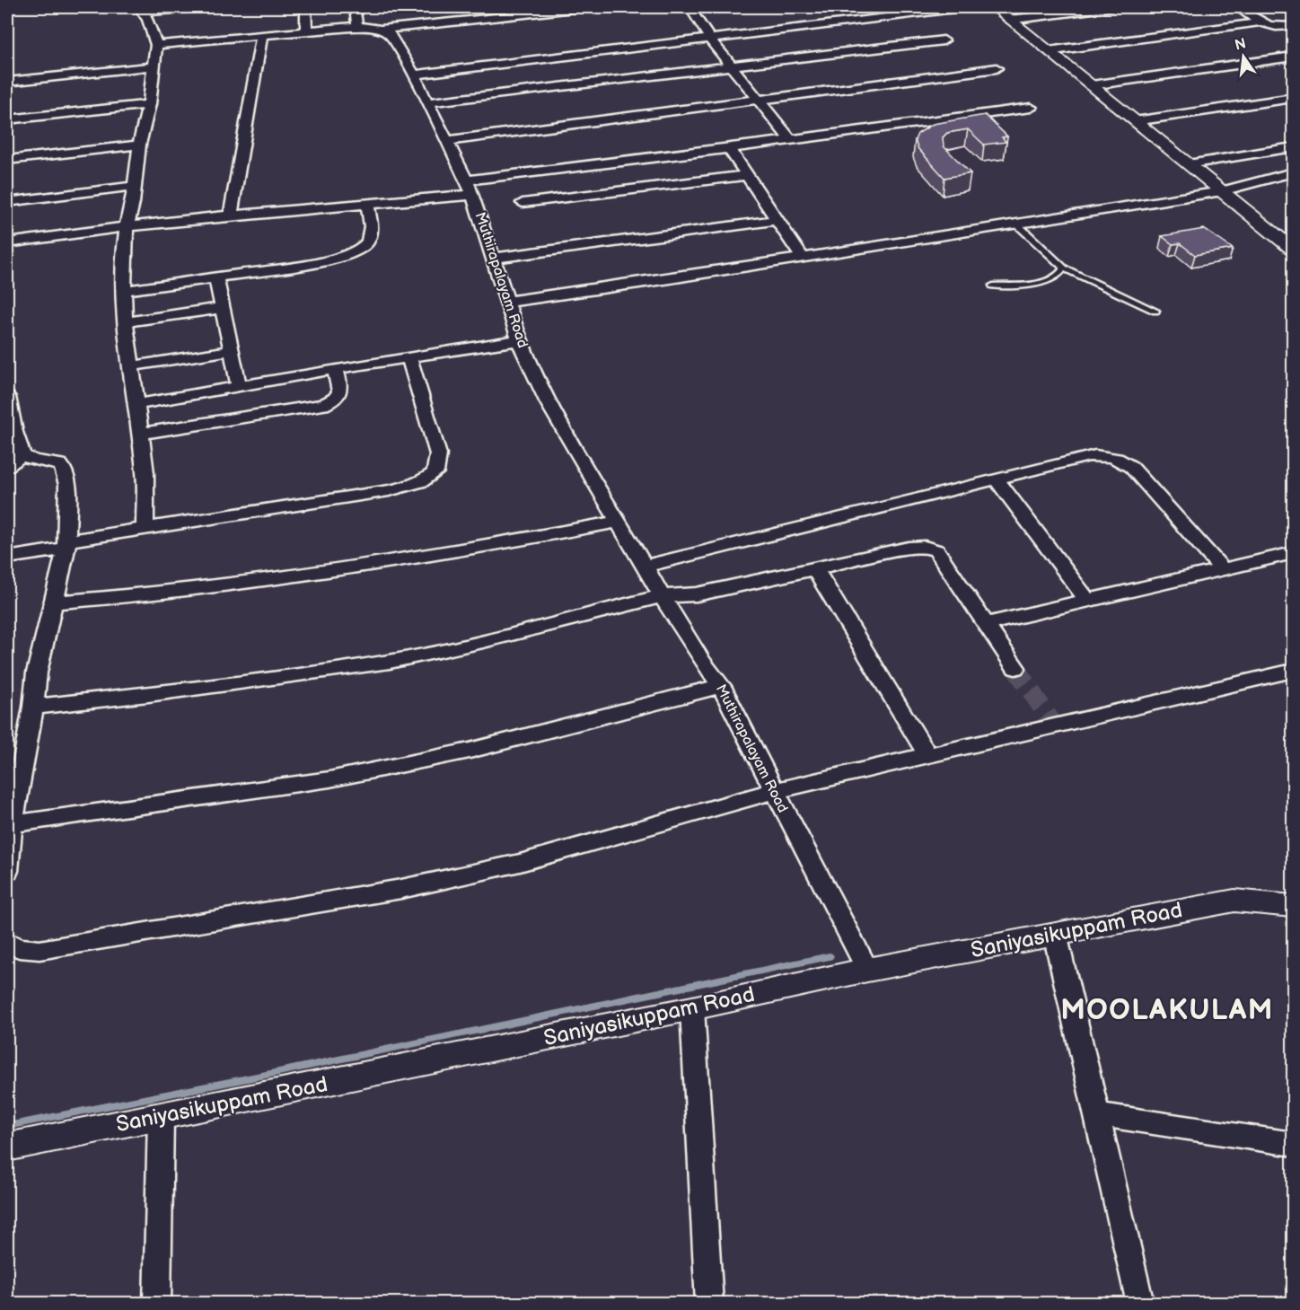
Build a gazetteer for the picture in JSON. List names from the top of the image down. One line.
{"streets":{"street":["Muthirapalayam Road","Saniyasikuppam Road"]},"crossings":[["Muthirapalayam Road","Saniyasikuppam Road"]],"districts":["MOOLAKULAM"],"north":"top"}
